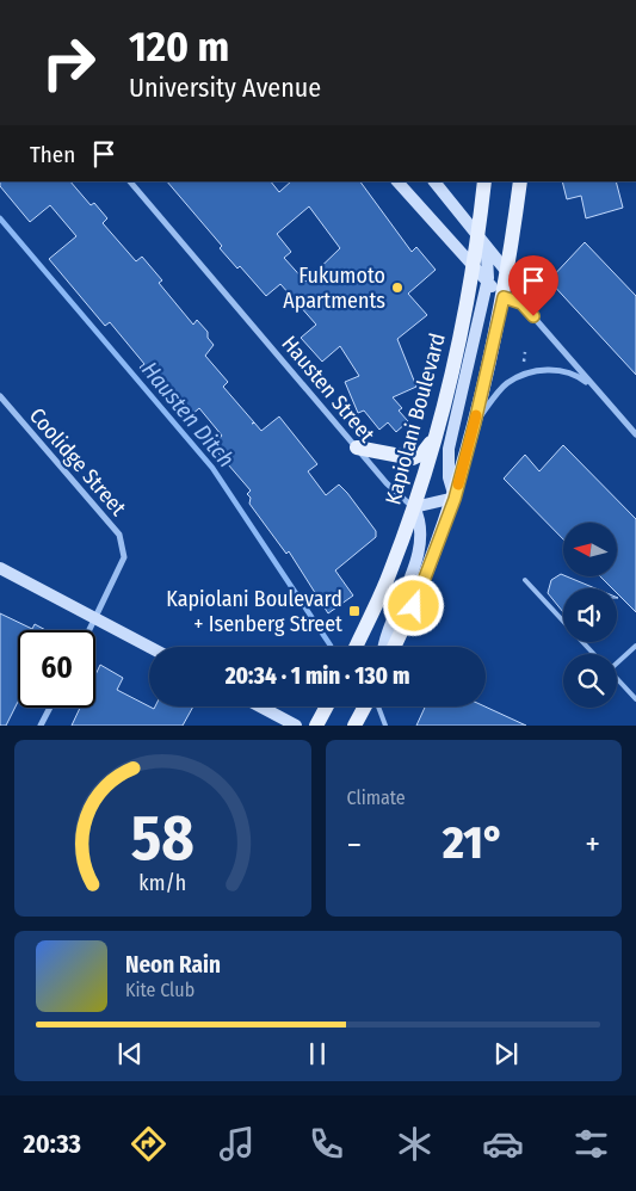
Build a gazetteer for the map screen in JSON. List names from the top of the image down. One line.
{"streets":{"main road":["Kapiolani Boulevard"],"street":["Hausten Street","Coolidge Street"]},"crossings":[["Hausten Street","Kapiolani Boulevard"]],"water":["Hausten Ditch"],"places":{"other":["Fukumoto Apartments"],"transit":["Kapiolani Boulevard + Isenberg Street"]},"north":"left","page":{"turn":["120 m","University Avenue"],"then":"Then","limit":"60","trip":"20:34 · 1 min · 130 m","tile":"Climate","heat":["−","21°","+"],"song":["Neon Rain","Kite Club"],"tabs":"20:33","gauge":["58","km/h"]}}
